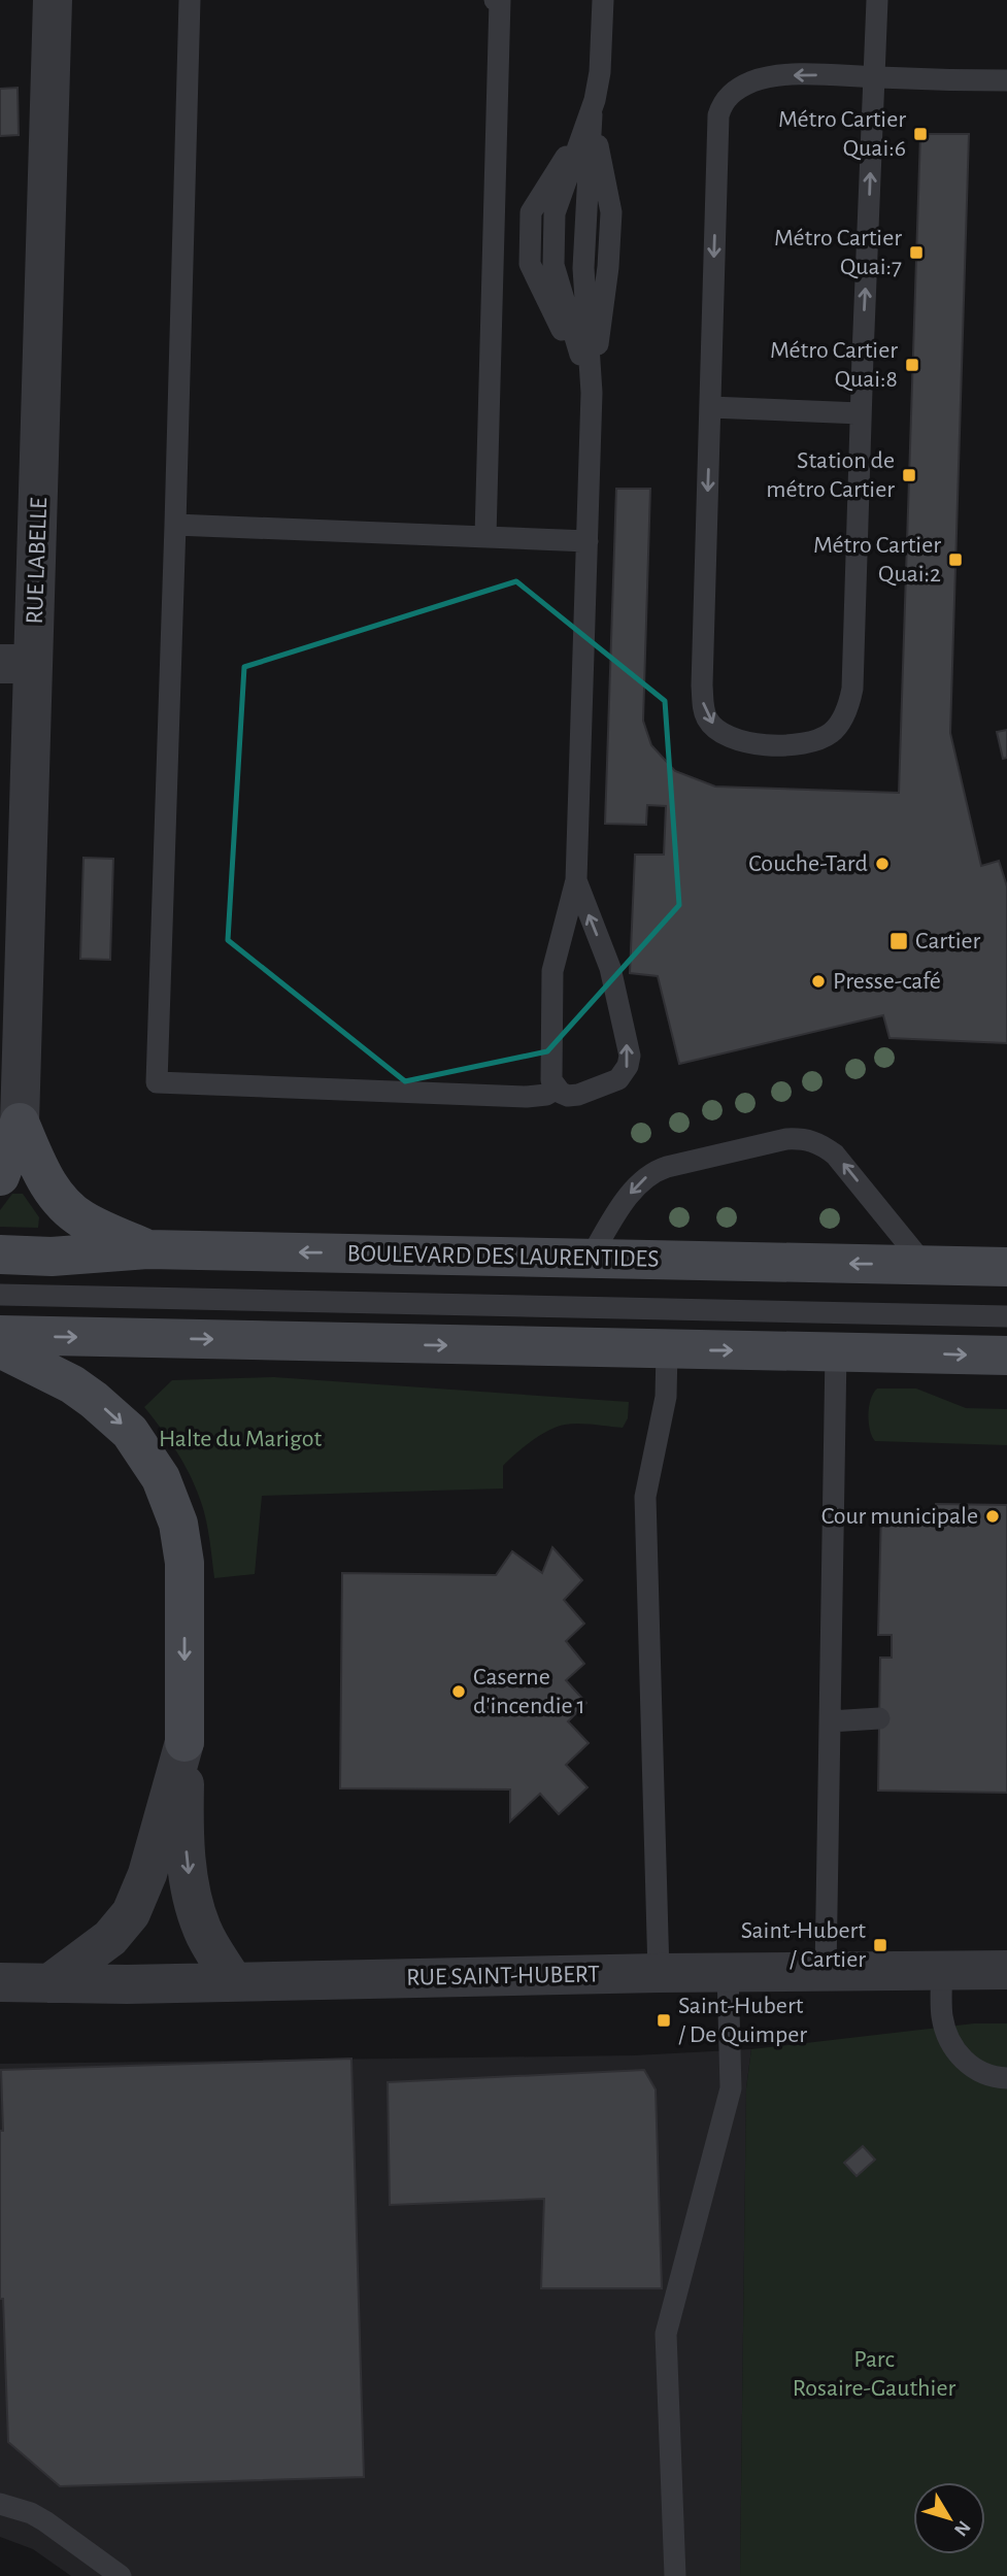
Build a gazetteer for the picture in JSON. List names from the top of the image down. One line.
{"streets":{"main road":["BOULEVARD DES LAURENTIDES"],"street":["RUE LABELLE","RUE SAINT-HUBERT"]},"parks":["Halte du Marigot","Parc Rosaire-Gauthier"],"places":{"transit":["Métro Cartier Quai:6","Métro Cartier Quai:7","Métro Cartier Quai:8","Station de métro Cartier","Métro Cartier Quai:2","Cartier","Saint-Hubert / Cartier","Saint-Hubert / De Quimper"],"other":["Couche-Tard","Presse-café","Cour municipale","Caserne d'incendie 1"]},"north":"bottom right"}
